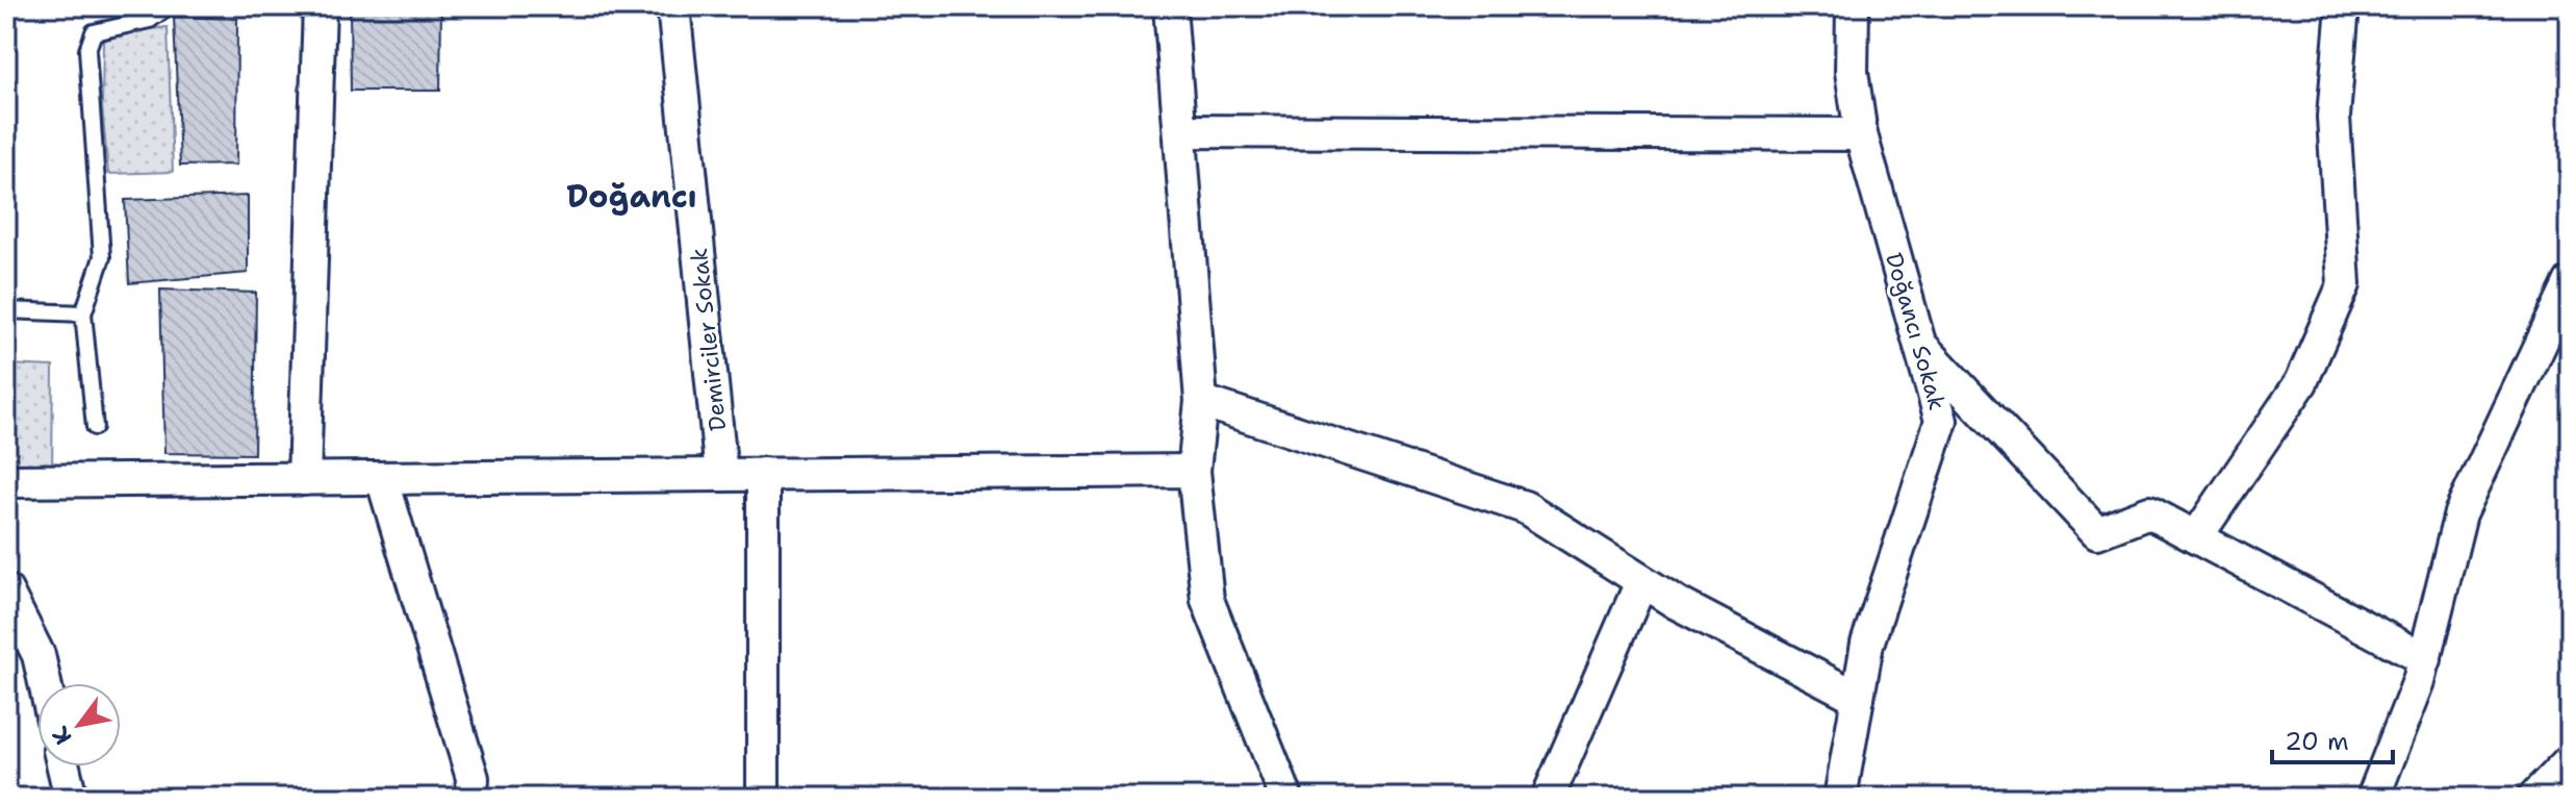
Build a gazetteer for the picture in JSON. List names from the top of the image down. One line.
{"streets":{"street":["Doğancı Sokak","Demirciler Sokak"]},"districts":["Doğancı"],"scale_bar":"20 m","north":"bottom left"}
